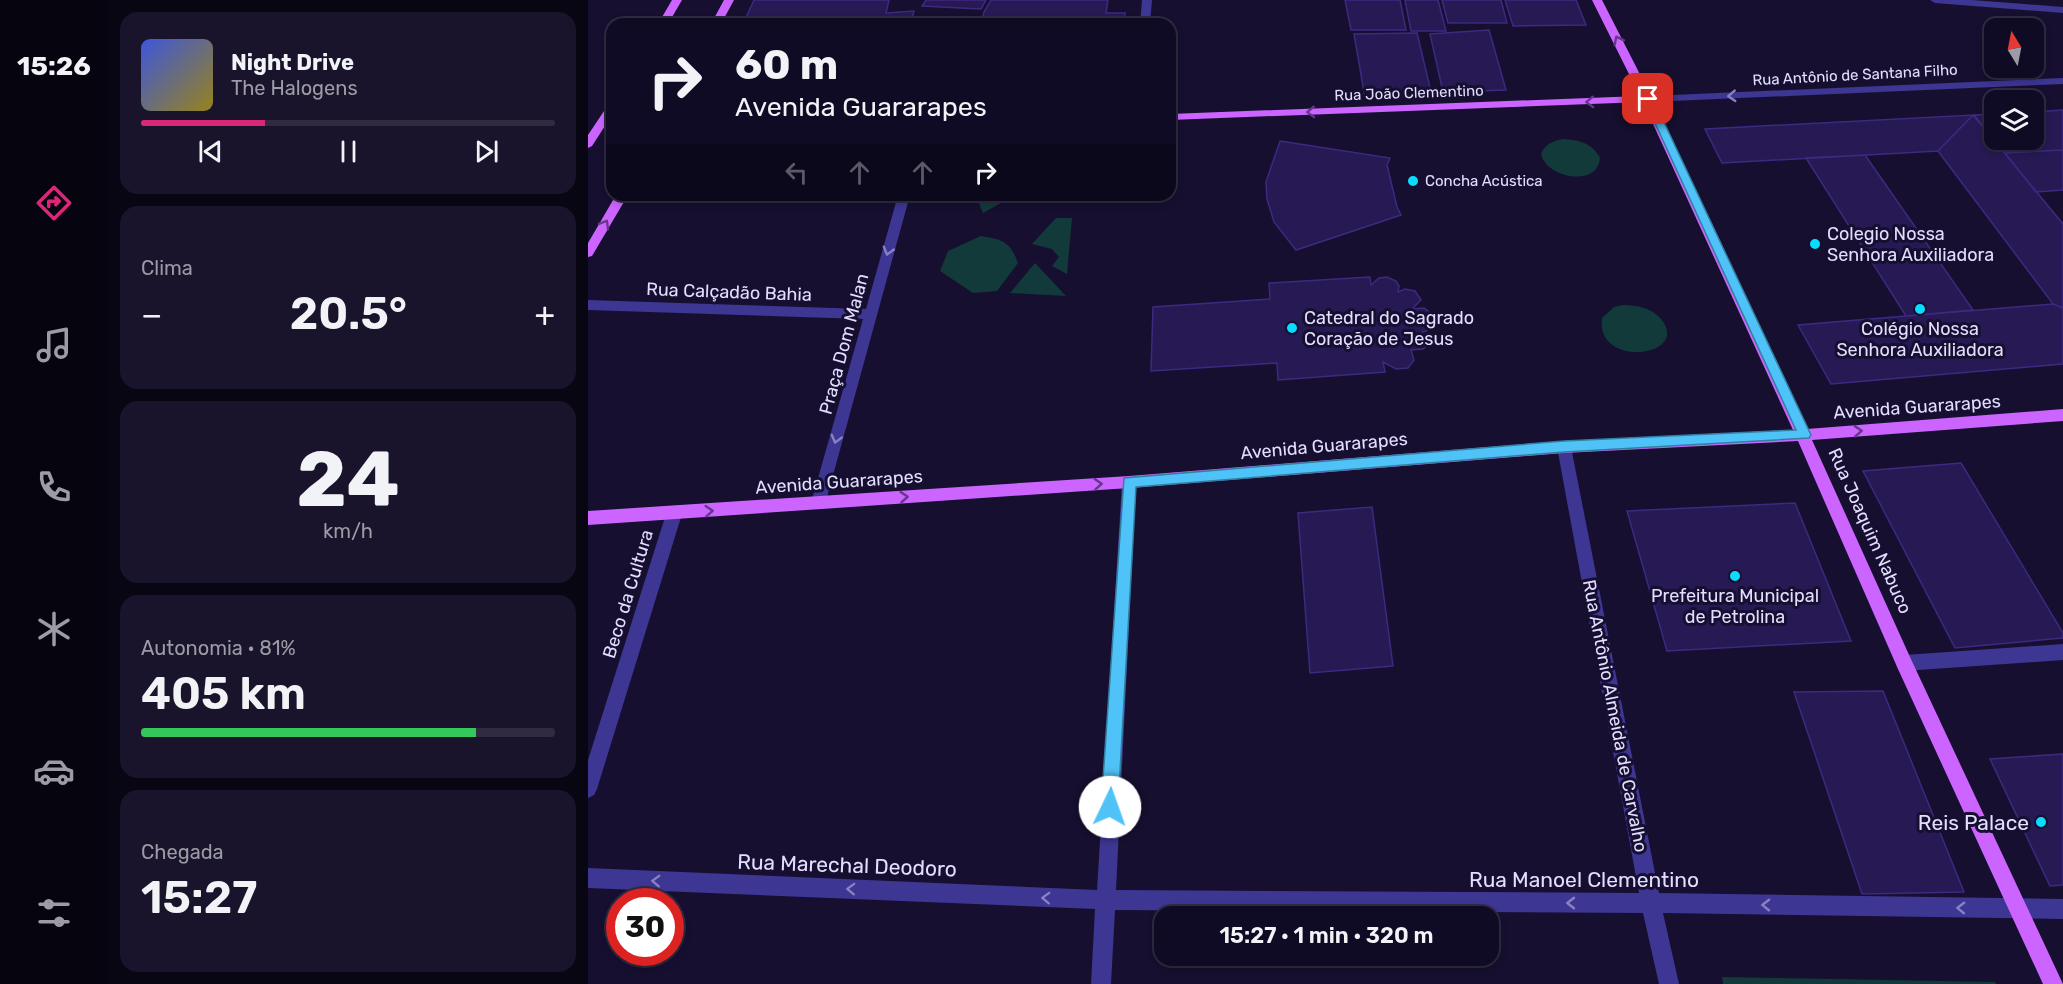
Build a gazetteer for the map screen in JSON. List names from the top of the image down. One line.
{"streets":{"main road":["Rua João Clementino","Avenida Guararapes","Rua Joaquim Nabuco"],"street":["Rua Antônio de Santana Filho","Rua Calçadão Bahia","Praça Dom Malan","Beco da Cultura","Rua Antônio Almeida de Carvalho","Rua Marechal Deodoro","Rua Manoel Clementino"]},"crossings":[["Rua Antônio de Santana Filho","Rua João Clementino"],["Rua Antônio de Santana Filho","Rua Joaquim Nabuco"],["Rua João Clementino","Rua Joaquim Nabuco"],["Rua Calçadão Bahia","Praça Dom Malan"],["Praça Dom Malan","Avenida Guararapes"],["Avenida Guararapes","Rua Joaquim Nabuco"],["Avenida Guararapes","Beco da Cultura"],["Avenida Guararapes","Rua Antônio Almeida de Carvalho"],["Rua Joaquim Nabuco","Rua Manoel Clementino"],["Rua Antônio Almeida de Carvalho","Rua Manoel Clementino"],["Rua Marechal Deodoro","Rua Manoel Clementino"]],"one_way":["Rua João Clementino","Praça Dom Malan","Avenida Guararapes","Rua Marechal Deodoro","Rua Manoel Clementino"],"places":["Concha Acústica","Colegio Nossa Senhora Auxiliadora","Colégio Nossa Senhora Auxiliadora","Catedral do Sagrado Coração de Jesus","Prefeitura Municipal de Petrolina","Reis Palace"],"north":"top","page":{"tabs":"15:26","turn":["60 m","Avenida Guararapes"],"song":["Night Drive","The Halogens"],"tile":["Clima",["24","km/h"],["Autonomia · 81%","405 km"],["Chegada","15:27"]],"heat":["−","20.5°","+"],"limit":"30","trip":"15:27 · 1 min · 320 m"}}
